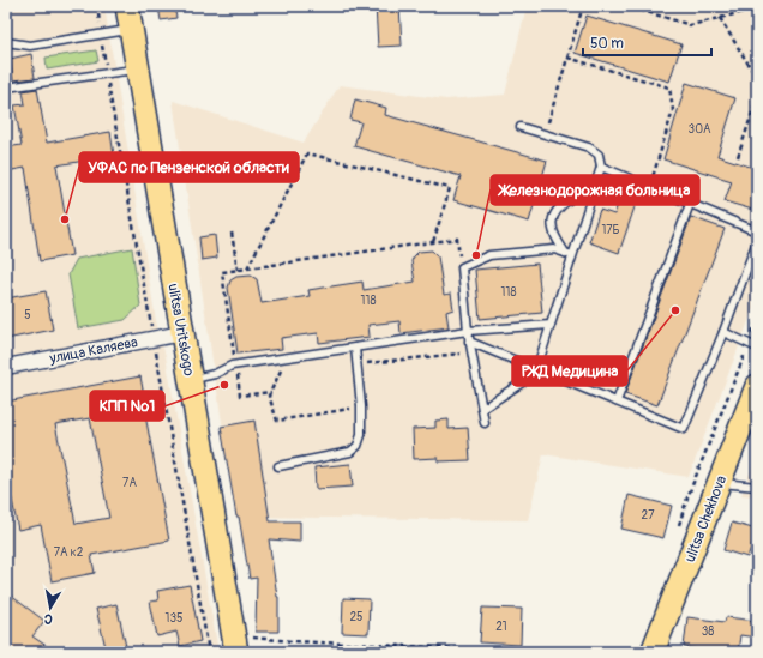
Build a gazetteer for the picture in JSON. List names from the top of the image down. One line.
{"streets":{"main road":["ulitsa Uritskogo","ulitsa Chekhova"],"street":["улица Каляева"]},"crossings":[["ulitsa Uritskogo","улица Каляева"]],"places":["УФАС по Пензенской области","Железнодорожная больница","РЖД Медицина","КПП №1"],"house_numbers":["30А","17Б","118","118","5","7А","27","7А к2","25","135","21","38"],"scale_bar":"50 m","north":"bottom"}
